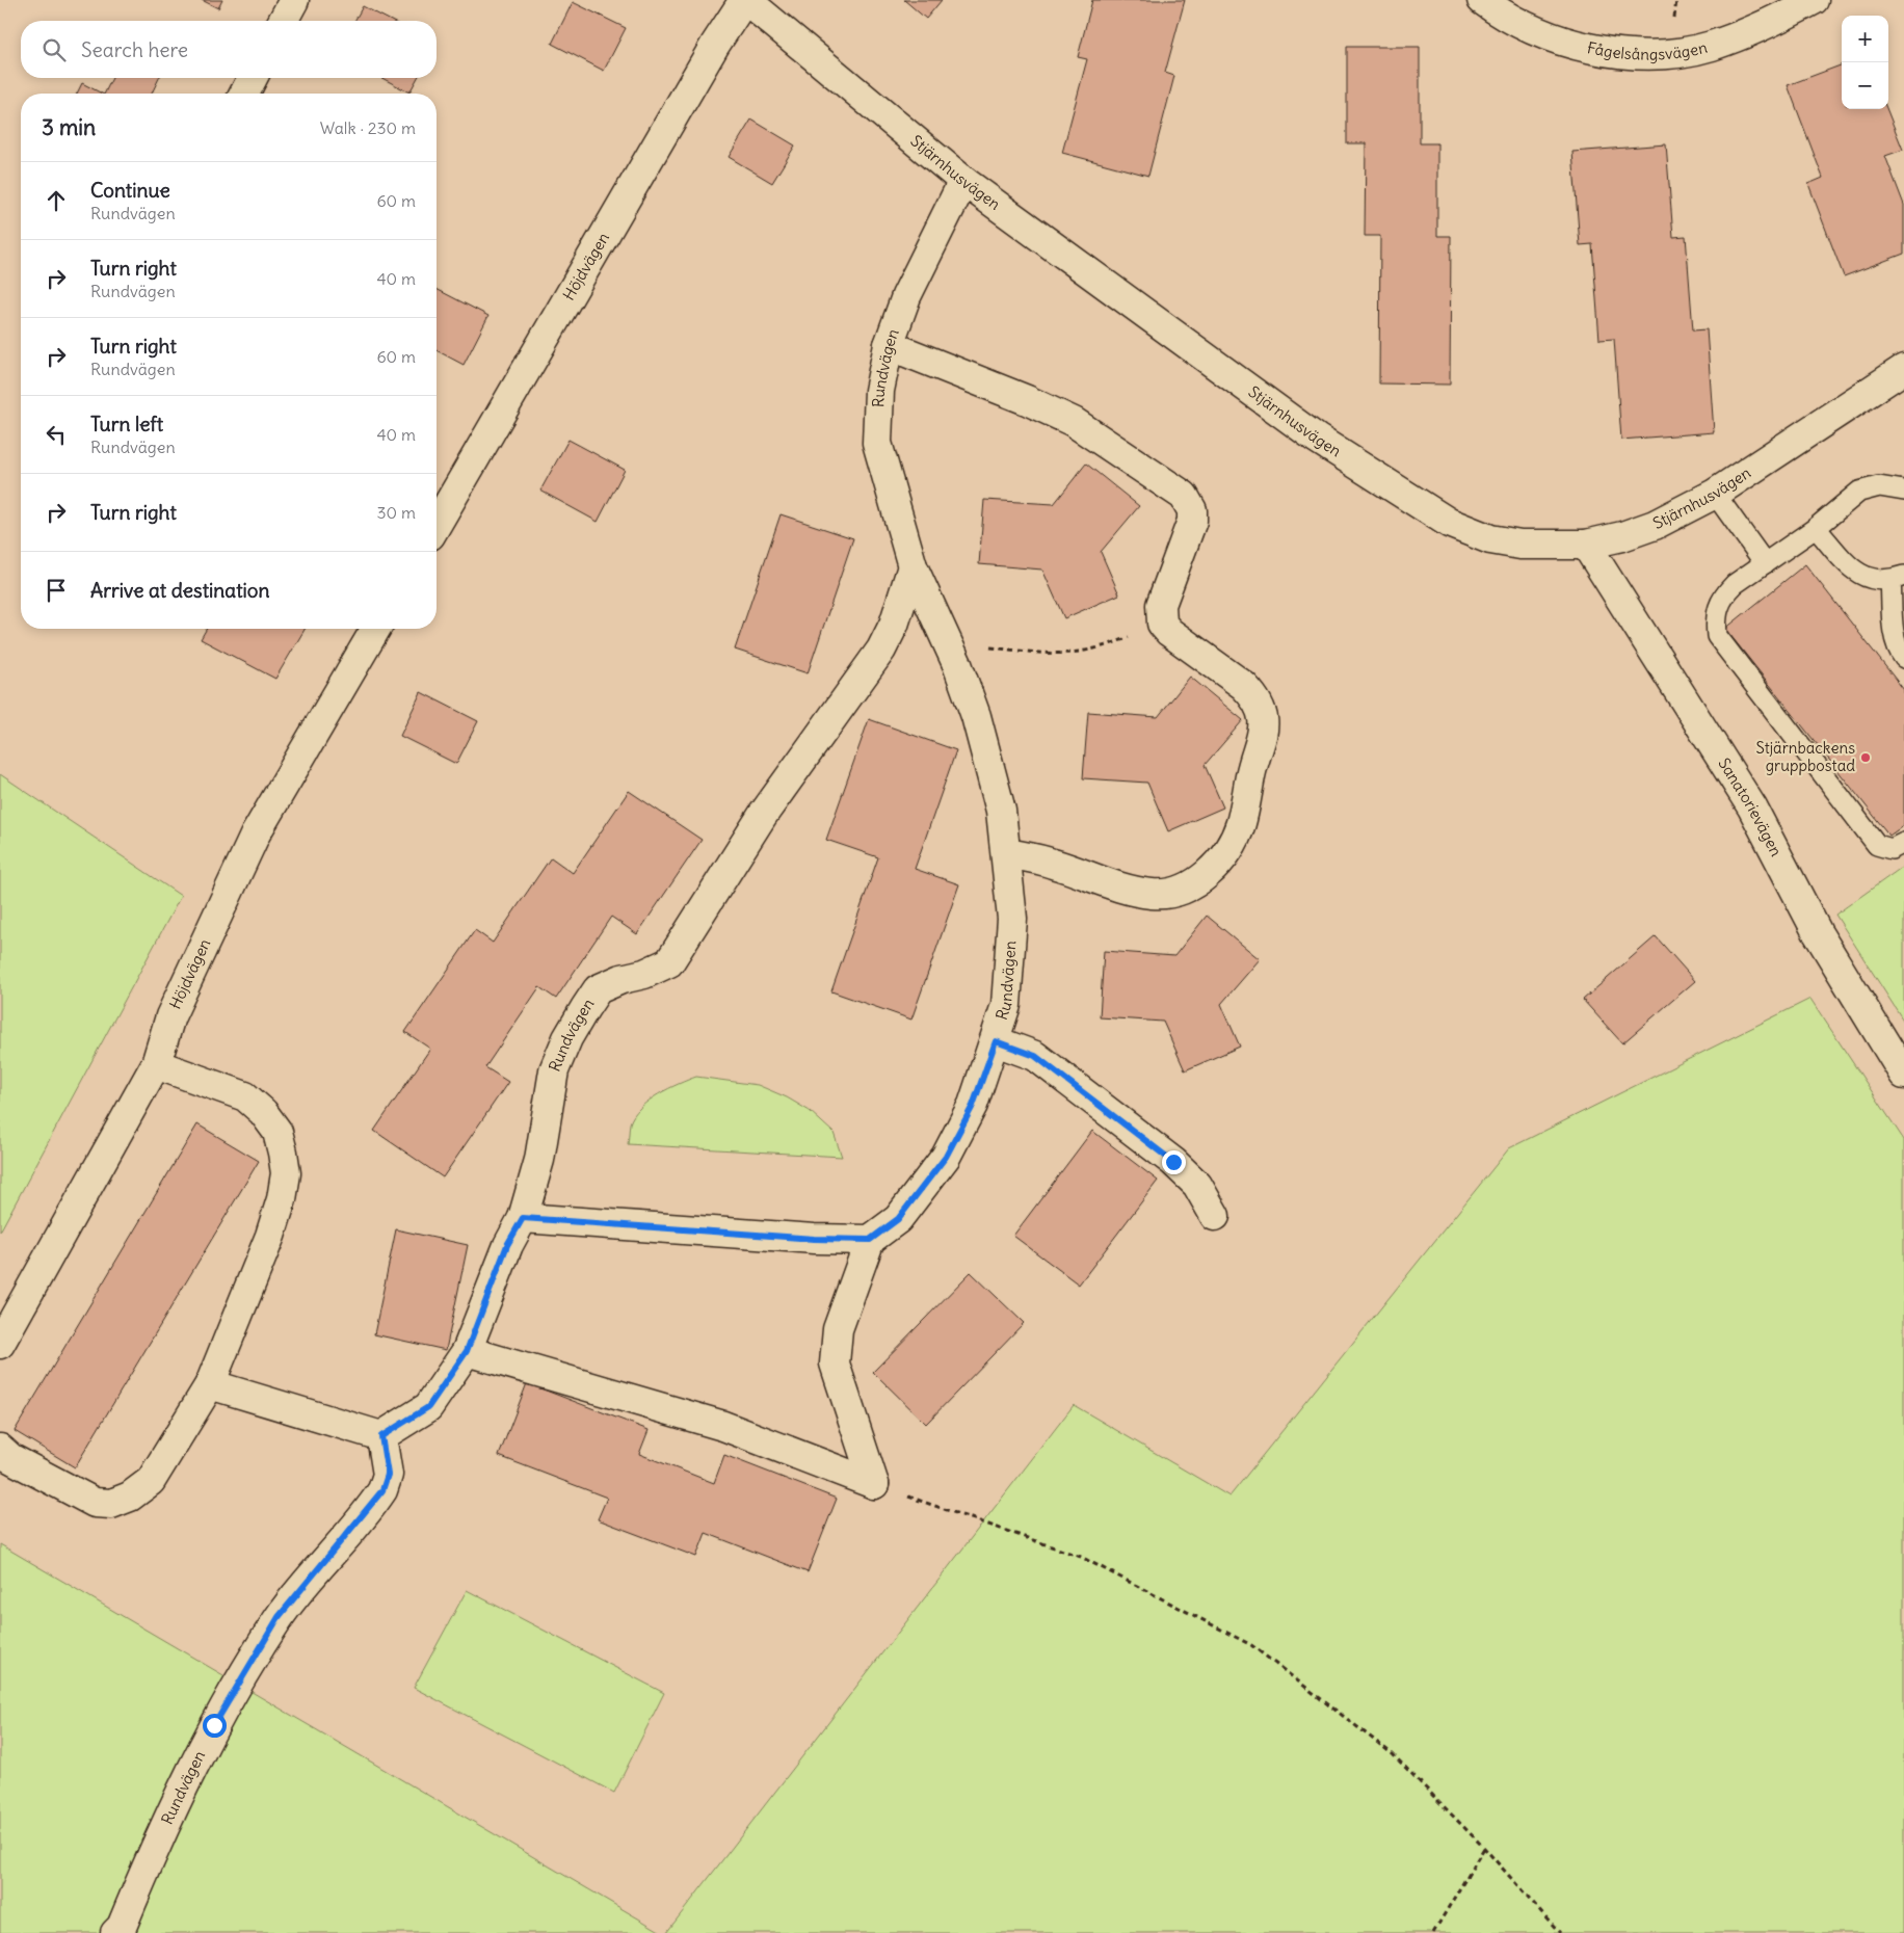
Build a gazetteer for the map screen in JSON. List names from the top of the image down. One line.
{"streets":{"street":["Fågelsångsvägen","Stjärnhusvägen","Höjdvägen","Rundvägen","Sanatorievägen"]},"crossings":[["Stjärnhusvägen","Höjdvägen"],["Stjärnhusvägen","Rundvägen"],["Stjärnhusvägen","Sanatorievägen"]],"places":["Stjärnbackens gruppbostad"],"page":{"map_buttons":["+","−"],"search":"Search here","heading":["3 min","Walk · 230 m"],"list":[["Continue","Rundvägen","60 m"],["Turn right","Rundvägen","40 m"],["Turn right","Rundvägen","60 m"],["Turn left","Rundvägen","40 m"],["Turn right","30 m"],"Arrive at destination"]}}
